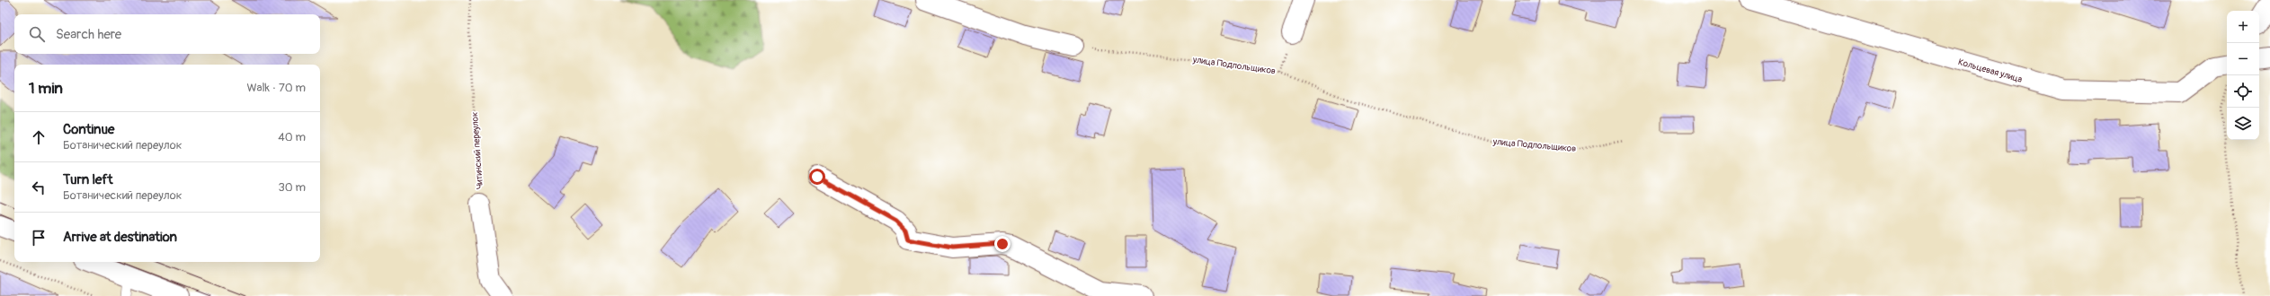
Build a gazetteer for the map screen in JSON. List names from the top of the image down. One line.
{"streets":{"street":["Кольцевая улица"],"path":["улица Подпольщиков","Читинский переулок"]},"page":{"map_buttons":["+","−"],"search":"Search here","heading":["1 min","Walk · 70 m"],"list":[["Continue","Ботанический переулок","40 m"],["Turn left","Ботанический переулок","30 m"],"Arrive at destination"]}}
